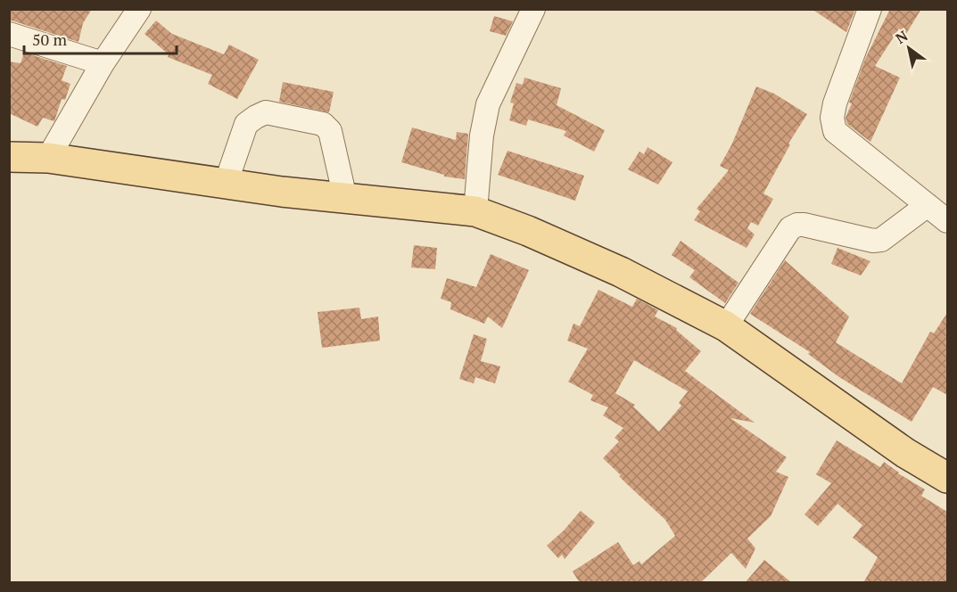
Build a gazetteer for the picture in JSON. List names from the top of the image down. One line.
{"scale_bar":"50 m","north":"top left"}
